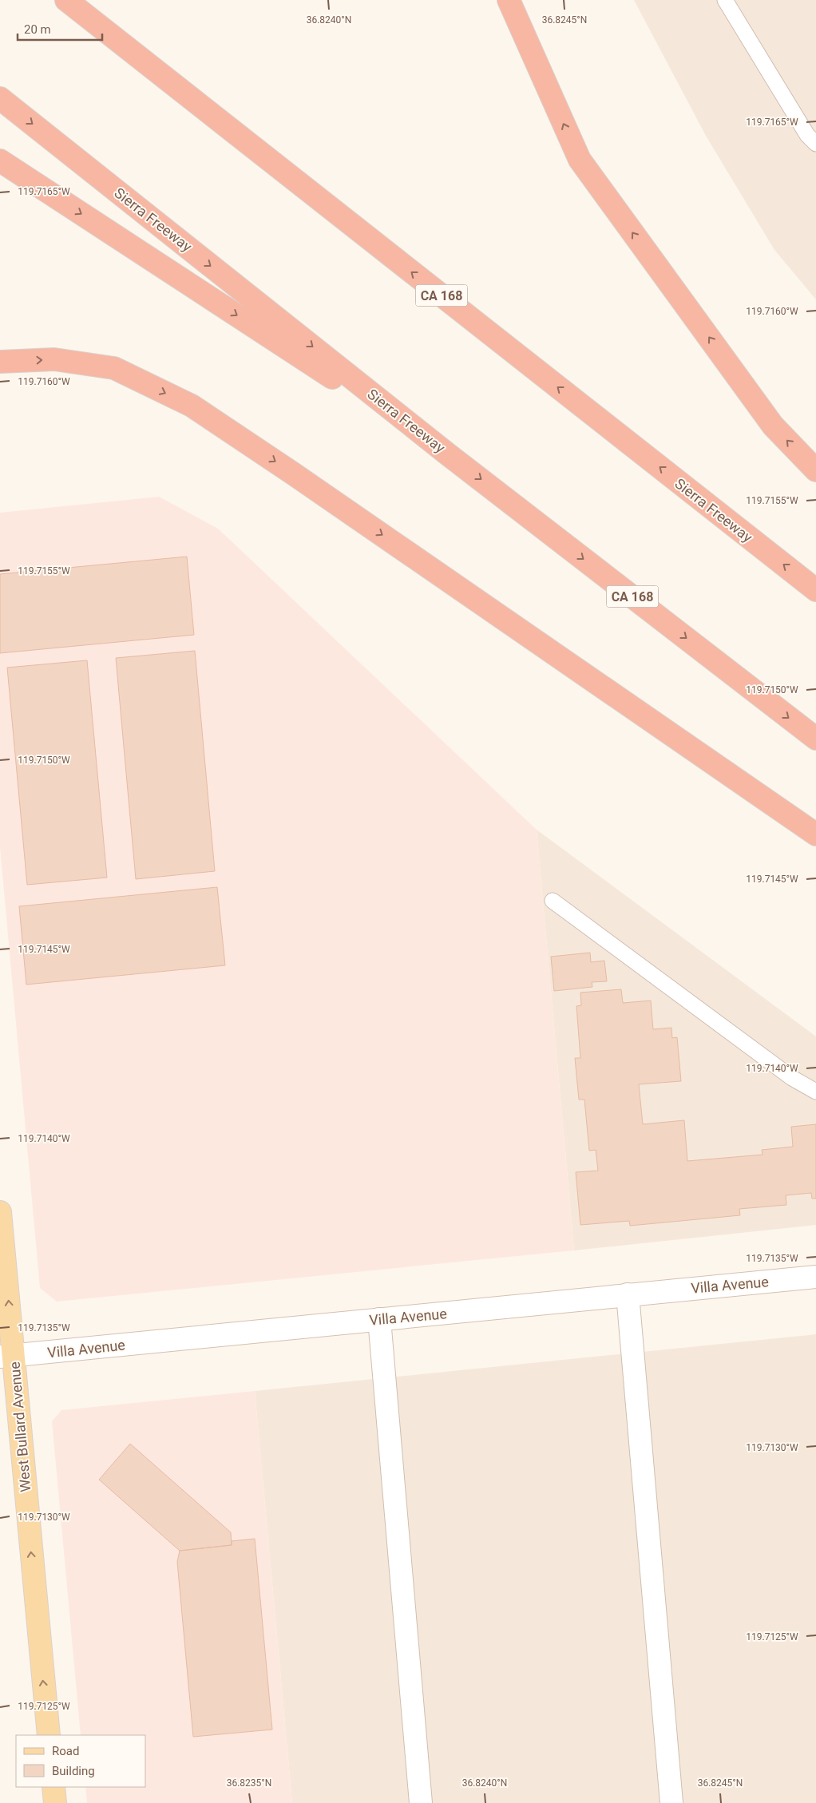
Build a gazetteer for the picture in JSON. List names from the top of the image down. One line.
{"streets":{"highway":["Sierra Freeway","CA 168"],"main road":["West Bullard Avenue"],"street":["Villa Avenue"]},"crossings":[["Villa Avenue","West Bullard Avenue"]],"one_way":["West Bullard Avenue"],"legend":["Road","Building"],"scale_bar":"20 m","coordinates":["36.8240°N","36.8245°N","119.7165°W","119.7160°W","119.7155°W","119.7150°W","119.7145°W","119.7140°W","119.7135°W","119.7130°W","119.7125°W","36.8235°N"]}
